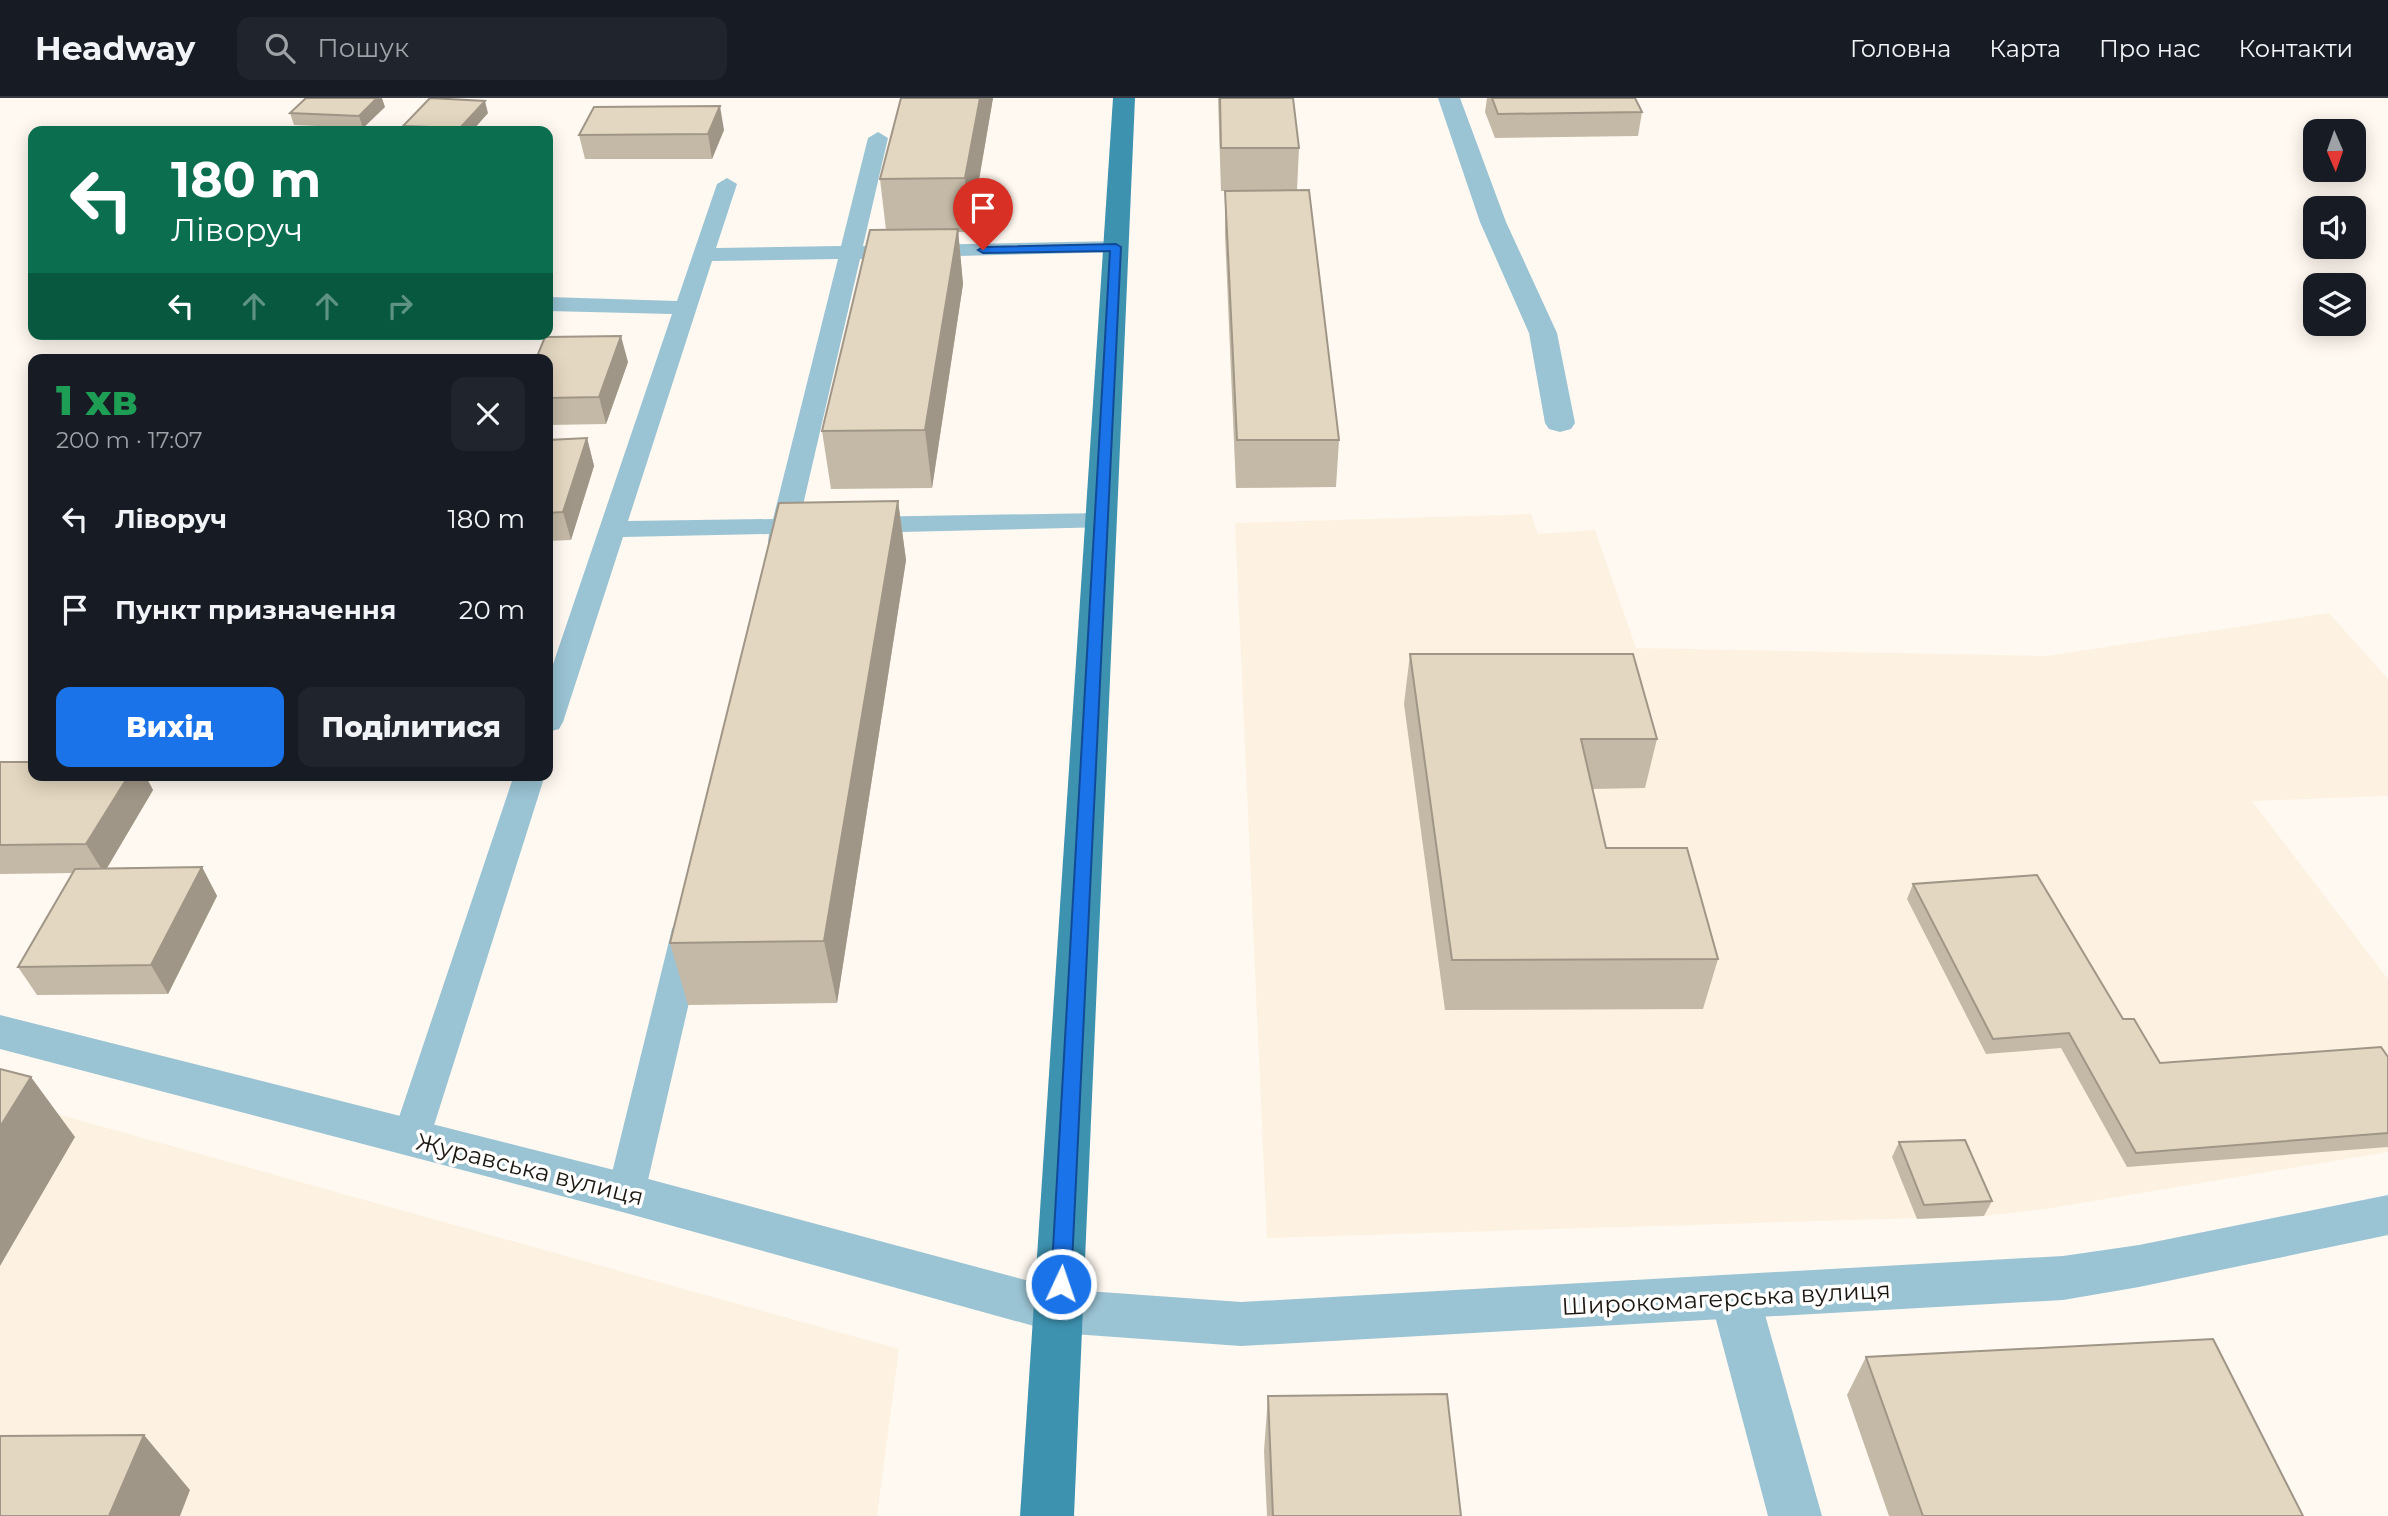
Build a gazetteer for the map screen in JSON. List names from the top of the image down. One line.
{"streets":{"street":["Журавська вулиця","Широкомагерська вулиця"]},"crossings":[["Журавська вулиця","Широкомагерська вулиця"]],"north":"bottom","page":{"header":"Headway","search":"Пошук","nav":["Головна","Карта","Про нас","Контакти"],"turn":["180 m","Ліворуч"],"heading":["1 хв","200 m · 17:07"],"list":[{"name":"Ліворуч","value":"180 m"},{"name":"Пункт призначення","value":"20 m"}],"buttons":["Вихід","Поділитися"]}}
